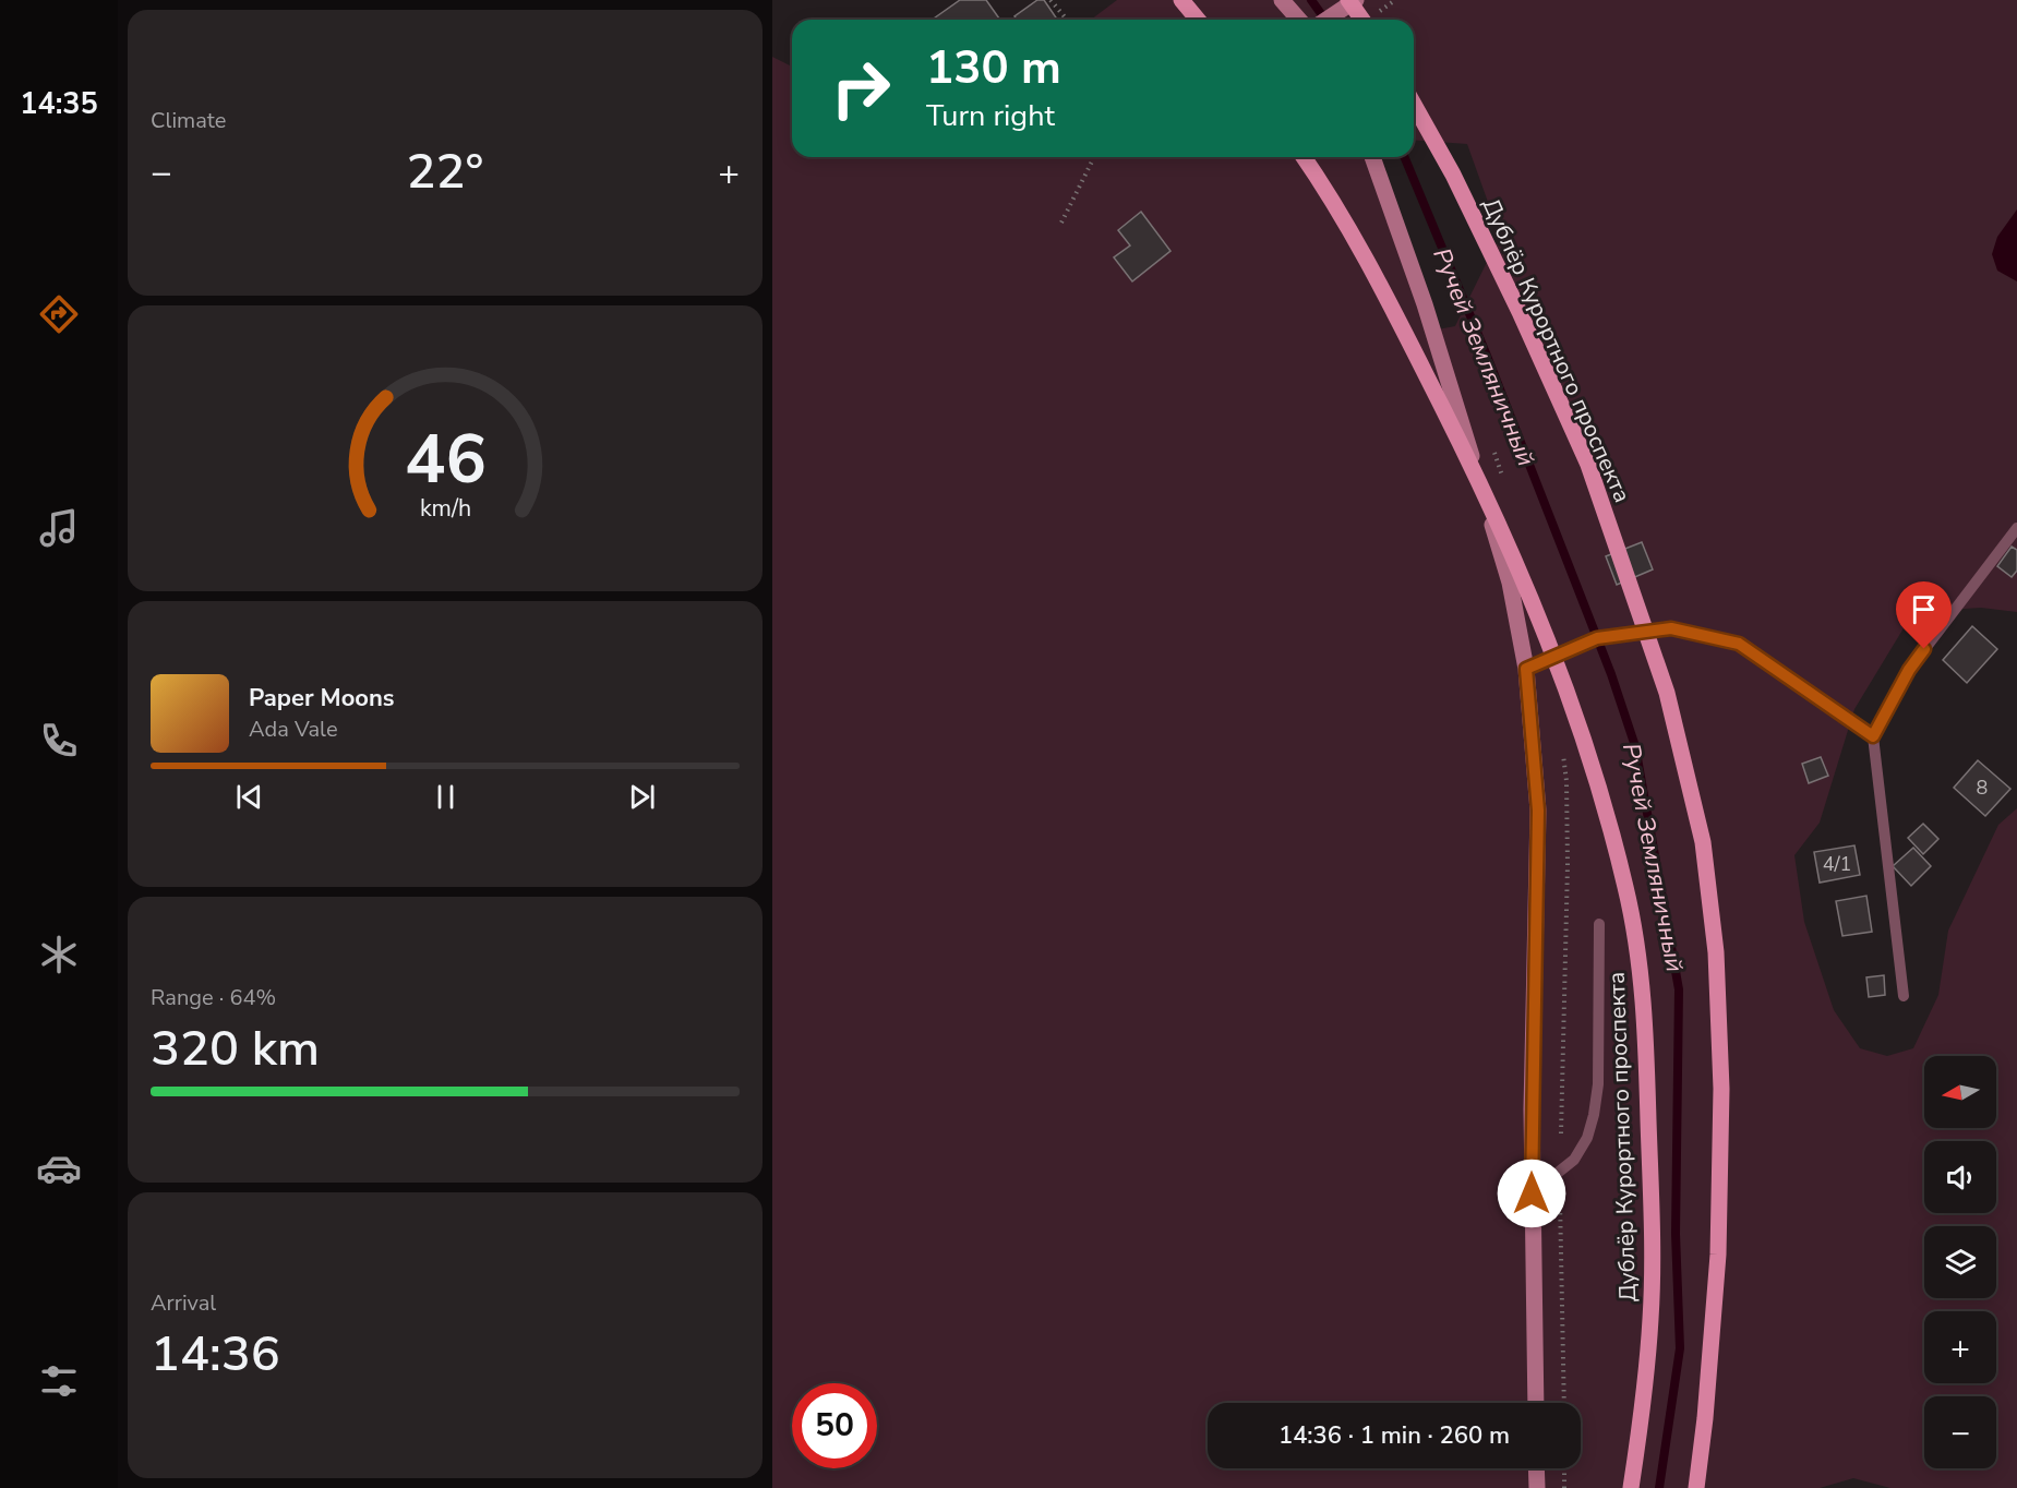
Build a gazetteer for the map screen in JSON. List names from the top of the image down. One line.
{"streets":{"main road":["Дублёр Курортного проспекта"]},"water":["Ручей Земляничный"],"house_numbers":["8","4/1"],"north":"left","page":{"tabs":"14:35","tile":["Climate",["Range · 64%","320 km"],["Arrival","14:36"]],"turn":["130 m","Turn right"],"heat":["−","22°","+"],"song":["Paper Moons","Ada Vale"],"map_buttons":["+","−"],"limit":"50","trip":"14:36 · 1 min · 260 m","gauge":["46","km/h"]}}
